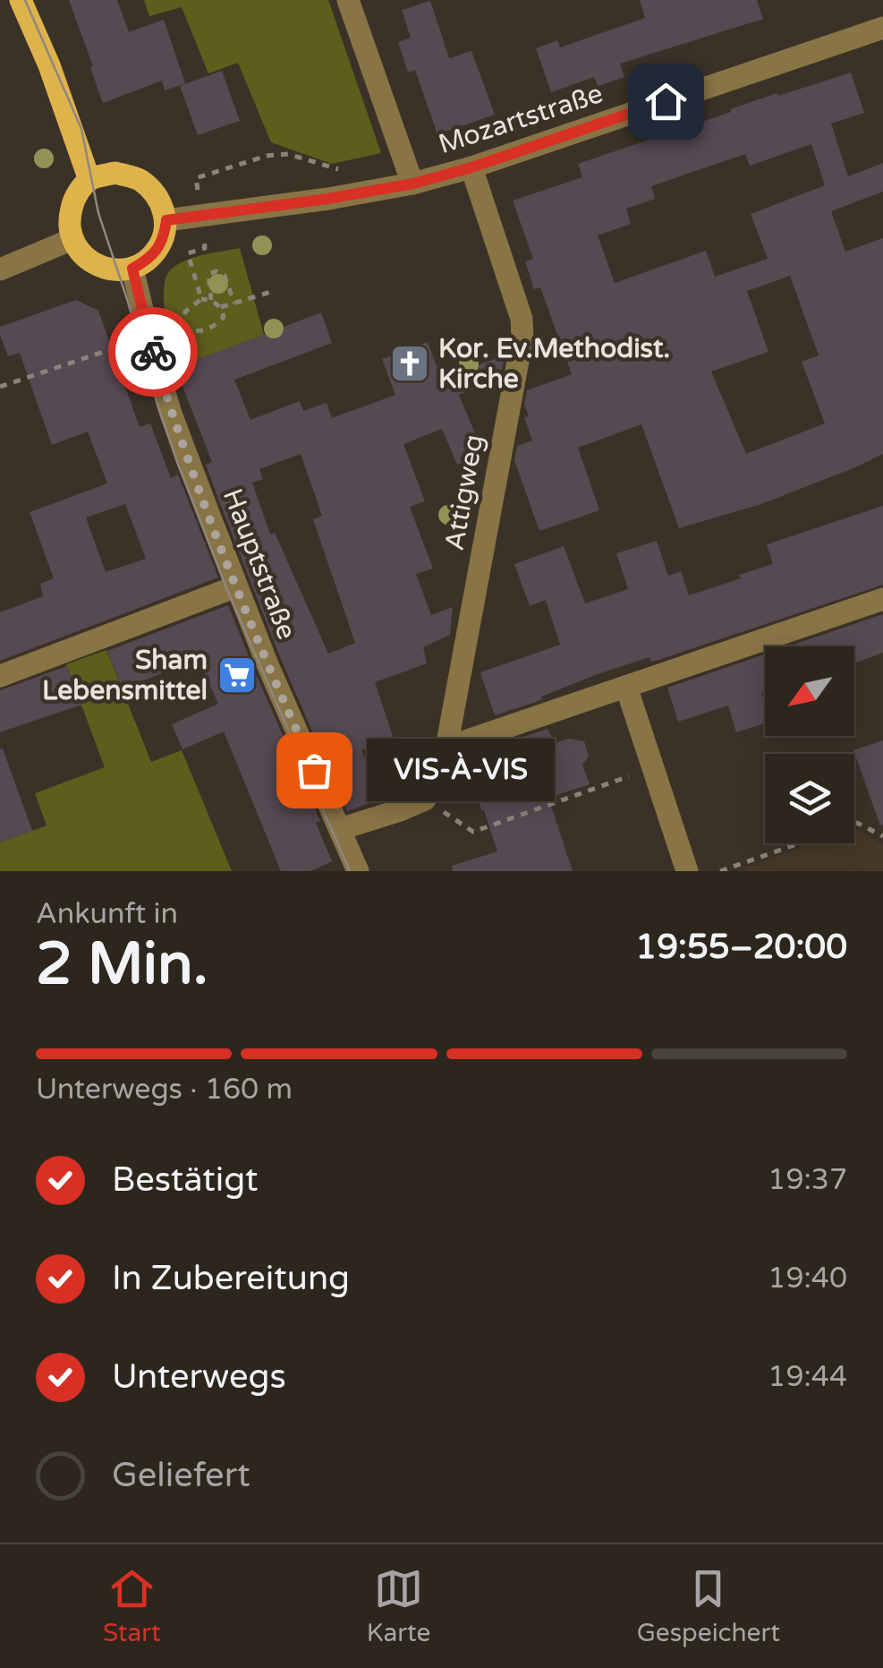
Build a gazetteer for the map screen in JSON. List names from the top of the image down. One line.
{"streets":{"street":["Mozartstraße","Attigweg","Hauptstraße"]},"crossings":[["Mozartstraße","Attigweg"],["Mozartstraße","Hauptstraße"]],"places":{"church":["Kor. Ev.Methodist. Kirche"],"supermarket":["Sham Lebensmittel"],"other":["VIS-À-VIS"]},"north":"bottom left","page":{"bubble":"VIS-À-VIS","heading":["2 Min.","Ankunft in","19:55–20:00"],"bar":"Unterwegs · 160 m","list":[["Bestätigt","19:37"],["In Zubereitung","19:40"],["Unterwegs","19:44"],"Geliefert"],"tabs":["Start","Karte","Gespeichert"]}}
